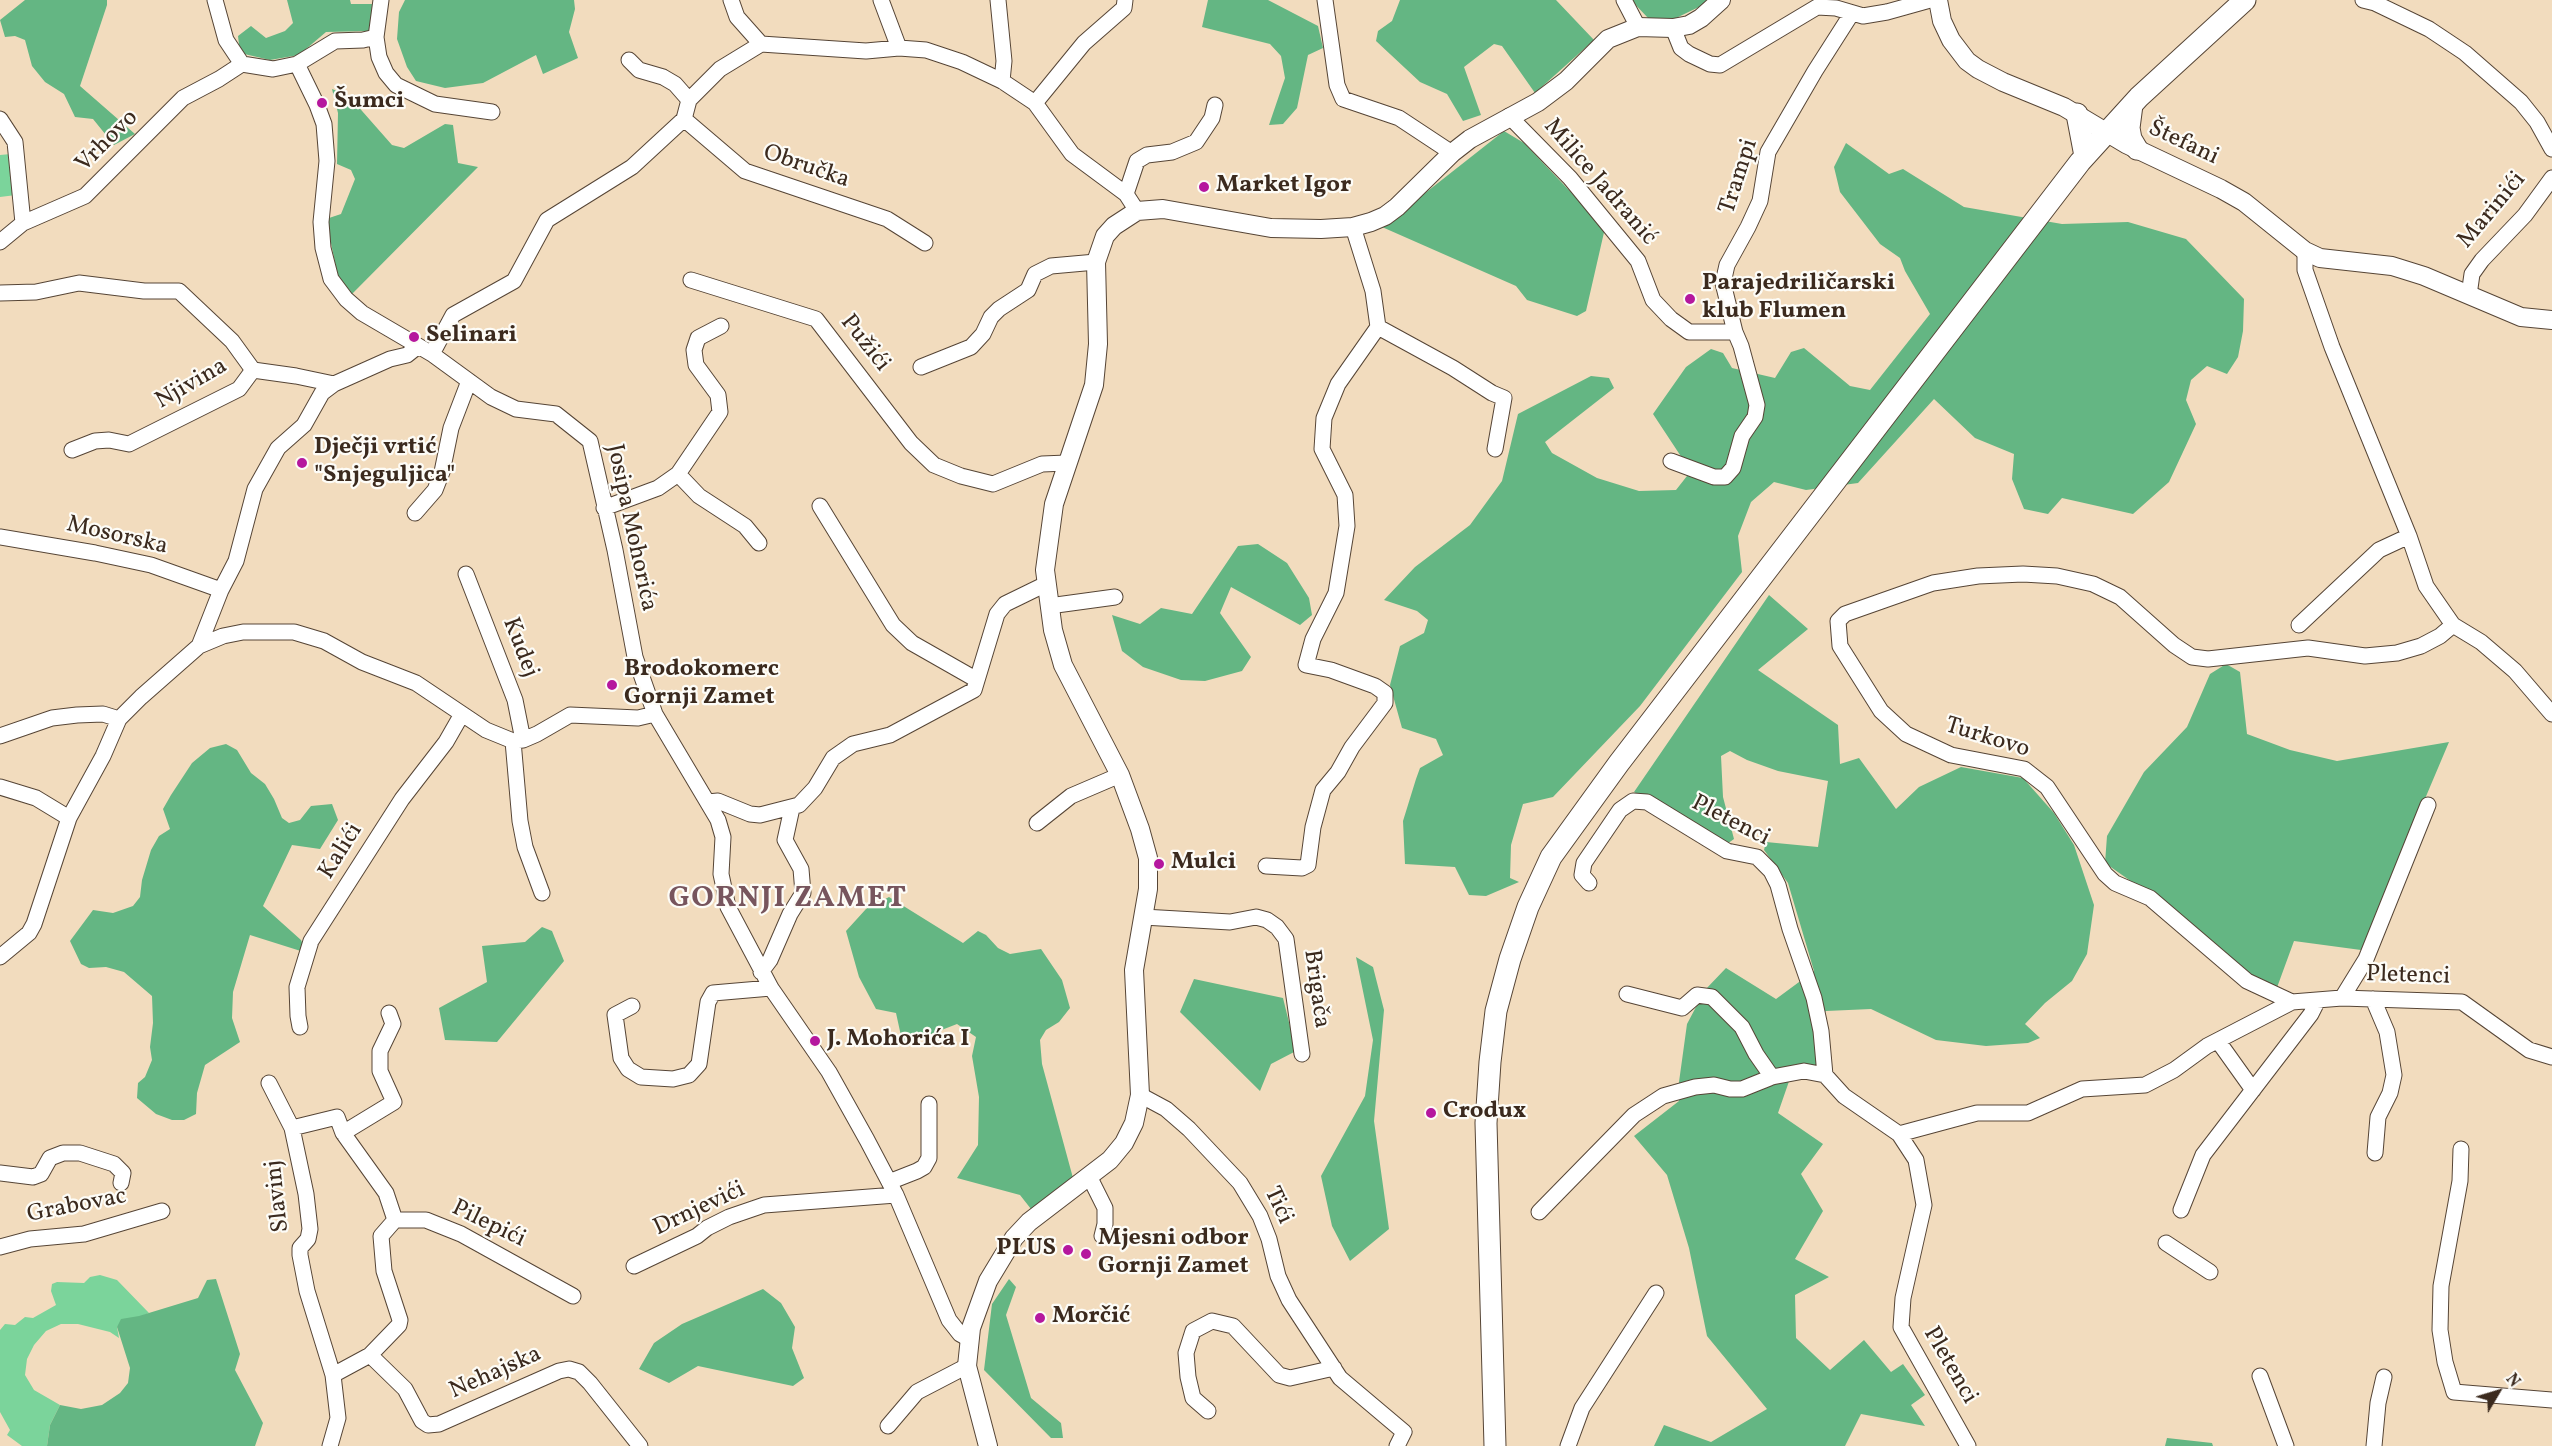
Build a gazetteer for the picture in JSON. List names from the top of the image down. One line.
{"streets":{"street":["Vrhovo","Štefani","Obručka","Trampi","Milice Jadranić","Marinići","Pužići","Njivina","Josipa Mohorića","Mosorska","Kudej","Turkovo","Pletenci","Kalići","Brigača","Slavinj","Tići","Grabovac","Drnjevići","Pilepići","Nehajska"]},"crossings":[["Štefani","Marinići"],["Trampi","Milice Jadranić"],["Josipa Mohorića","Drnjevići"],["Turkovo","Pletenci"]],"districts":["GORNJI ZAMET"],"places":["Šumci","Market Igor","Parajedriličarski klub Flumen","Selinari","Dječji vrtić \"Snjeguljica\"","Brodokomerc Gornji Zamet","Mulci","J. Mohorića I","Crodux","PLUS","Mjesni odbor Gornji Zamet","Morčić"],"north":"top right"}
